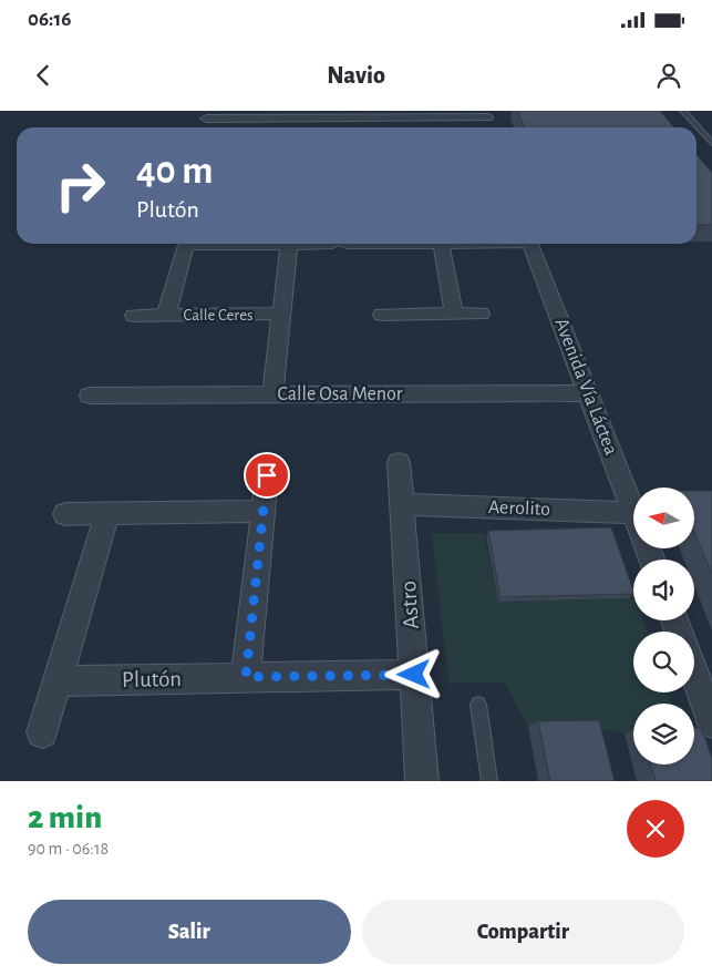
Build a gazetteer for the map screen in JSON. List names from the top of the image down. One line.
{"streets":{"street":["Calle Ceres","Avenida Vía Láctea","Calle Osa Menor","Aerolito","Astro","Plutón"]},"crossings":[["Calle Ceres","Calle Osa Menor"],["Avenida Vía Láctea","Calle Osa Menor"],["Aerolito","Astro"],["Astro","Plutón"]],"north":"left","page":{"status":"06:16","header":"Navio","turn":["40 m","Plutón"],"heading":["2 min","90 m · 06:18"],"buttons":["Salir","Compartir"]}}
